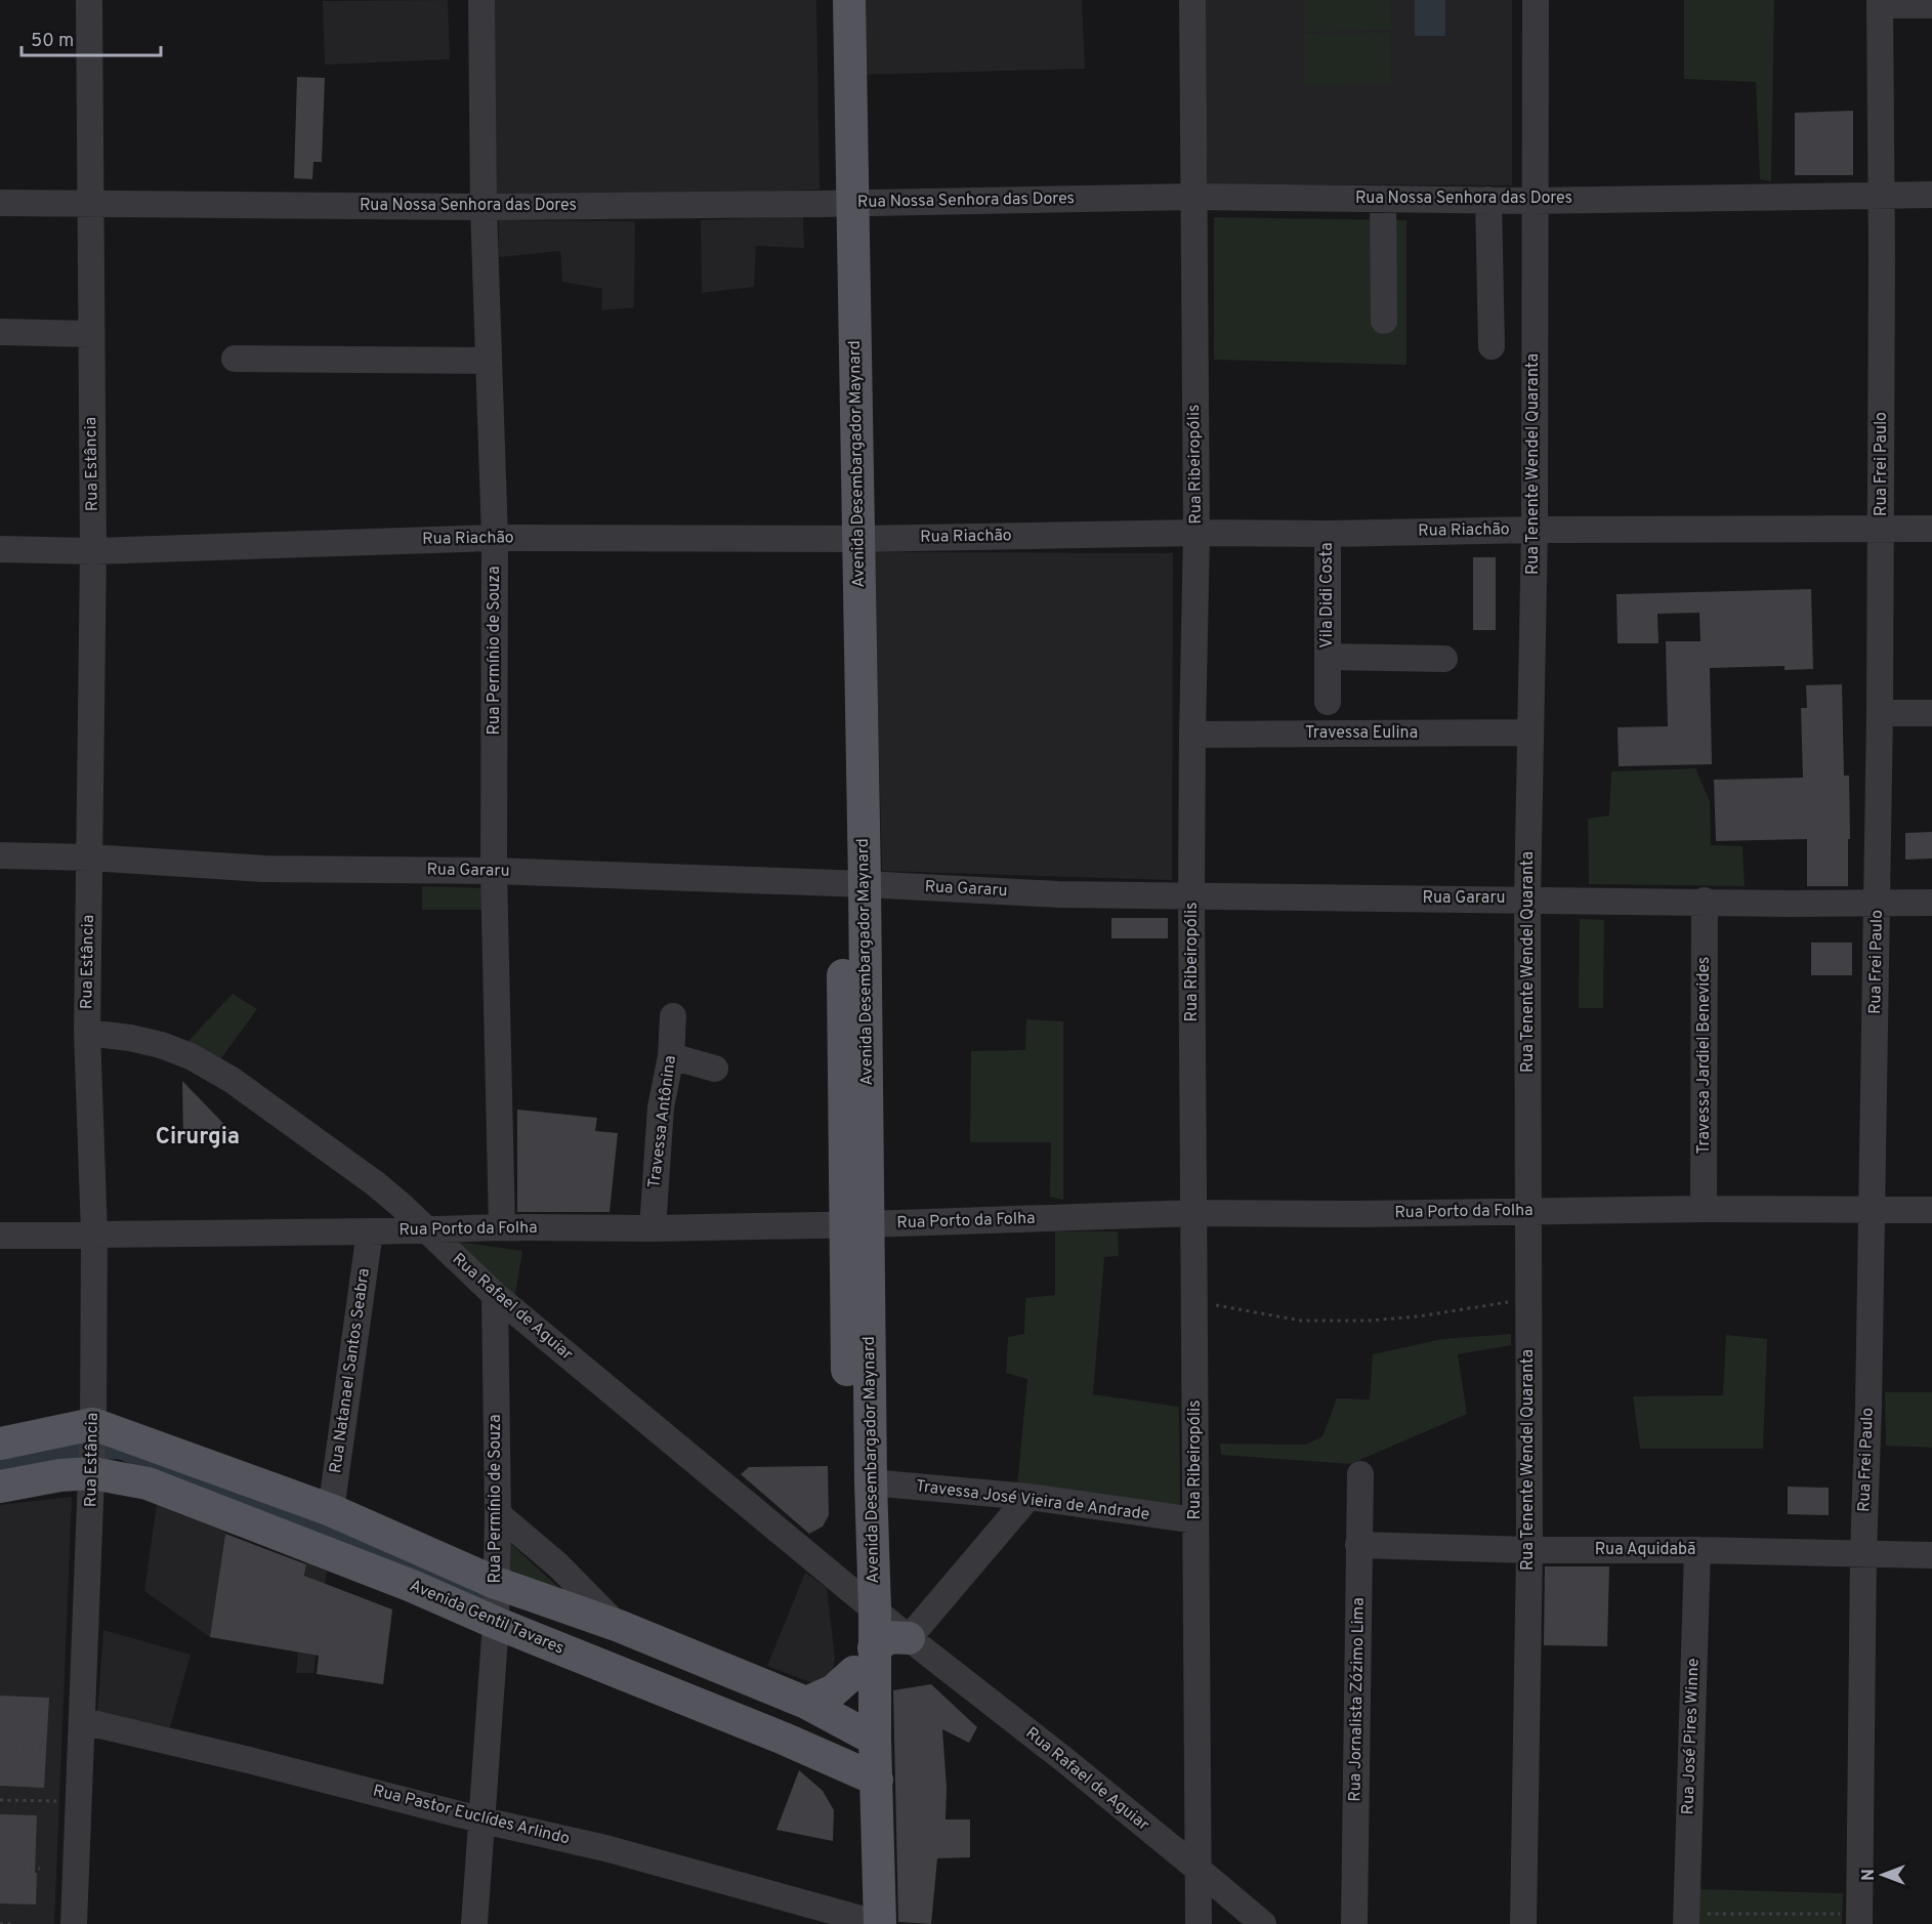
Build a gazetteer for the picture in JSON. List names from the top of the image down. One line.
{"streets":{"main road":["Avenida Desembargador Maynard","Avenida Gentil Tavares"],"street":["Rua Nossa Senhora das Dores","Rua Estância","Rua Ribeiropólis","Rua Tenente Wendel Quaranta","Rua Frei Paulo","Rua Riachão","Vila Didi Costa","Rua Permínio de Souza","Travessa Eulina","Rua Gararu","Travessa Jardiel Benevides","Travessa Antônina","Rua Porto da Folha","Rua Rafael de Aguiar","Rua Natanael Santos Seabra","Travessa José Vieira de Andrade","Rua Aquidabã","Rua Jornalista Zózimo Lima","Rua José Pires Winne","Rua Pastor Euclídes Arlindo"]},"crossings":[["Rua Nossa Senhora das Dores","Rua Estância"],["Rua Nossa Senhora das Dores","Avenida Desembargador Maynard"],["Rua Nossa Senhora das Dores","Rua Ribeiropólis"],["Rua Nossa Senhora das Dores","Rua Tenente Wendel Quaranta"],["Rua Nossa Senhora das Dores","Rua Frei Paulo"],["Rua Nossa Senhora das Dores","Rua Permínio de Souza"],["Rua Estância","Rua Riachão"],["Rua Estância","Rua Gararu"],["Rua Estância","Rua Porto da Folha"],["Rua Estância","Rua Rafael de Aguiar"],["Rua Estância","Avenida Gentil Tavares"],["Rua Estância","Rua Pastor Euclídes Arlindo"],["Avenida Desembargador Maynard","Rua Riachão"],["Avenida Desembargador Maynard","Rua Gararu"],["Avenida Desembargador Maynard","Rua Porto da Folha"],["Avenida Desembargador Maynard","Rua Rafael de Aguiar"],["Avenida Desembargador Maynard","Travessa José Vieira de Andrade"],["Avenida Desembargador Maynard","Avenida Gentil Tavares"],["Avenida Desembargador Maynard","Rua Pastor Euclídes Arlindo"],["Rua Ribeiropólis","Rua Riachão"],["Rua Ribeiropólis","Travessa Eulina"],["Rua Ribeiropólis","Rua Gararu"],["Rua Ribeiropólis","Rua Porto da Folha"],["Rua Ribeiropólis","Rua Rafael de Aguiar"],["Rua Ribeiropólis","Travessa José Vieira de Andrade"],["Rua Tenente Wendel Quaranta","Rua Riachão"],["Rua Tenente Wendel Quaranta","Travessa Eulina"],["Rua Tenente Wendel Quaranta","Rua Gararu"],["Rua Tenente Wendel Quaranta","Rua Porto da Folha"],["Rua Tenente Wendel Quaranta","Rua Aquidabã"],["Rua Frei Paulo","Rua Riachão"],["Rua Frei Paulo","Rua Gararu"],["Rua Frei Paulo","Rua Porto da Folha"],["Rua Frei Paulo","Rua Aquidabã"],["Rua Riachão","Vila Didi Costa"],["Rua Riachão","Rua Permínio de Souza"],["Rua Permínio de Souza","Rua Gararu"],["Rua Permínio de Souza","Rua Porto da Folha"],["Rua Permínio de Souza","Rua Rafael de Aguiar"],["Rua Permínio de Souza","Avenida Gentil Tavares"],["Rua Permínio de Souza","Rua Pastor Euclídes Arlindo"],["Rua Gararu","Travessa Jardiel Benevides"],["Travessa Jardiel Benevides","Rua Porto da Folha"],["Travessa Antônina","Rua Porto da Folha"],["Rua Porto da Folha","Rua Rafael de Aguiar"],["Rua Porto da Folha","Rua Natanael Santos Seabra"],["Rua Aquidabã","Rua Jornalista Zózimo Lima"],["Rua Aquidabã","Rua José Pires Winne"]],"districts":["Cirurgia"],"scale_bar":"50 m","north":"left"}
